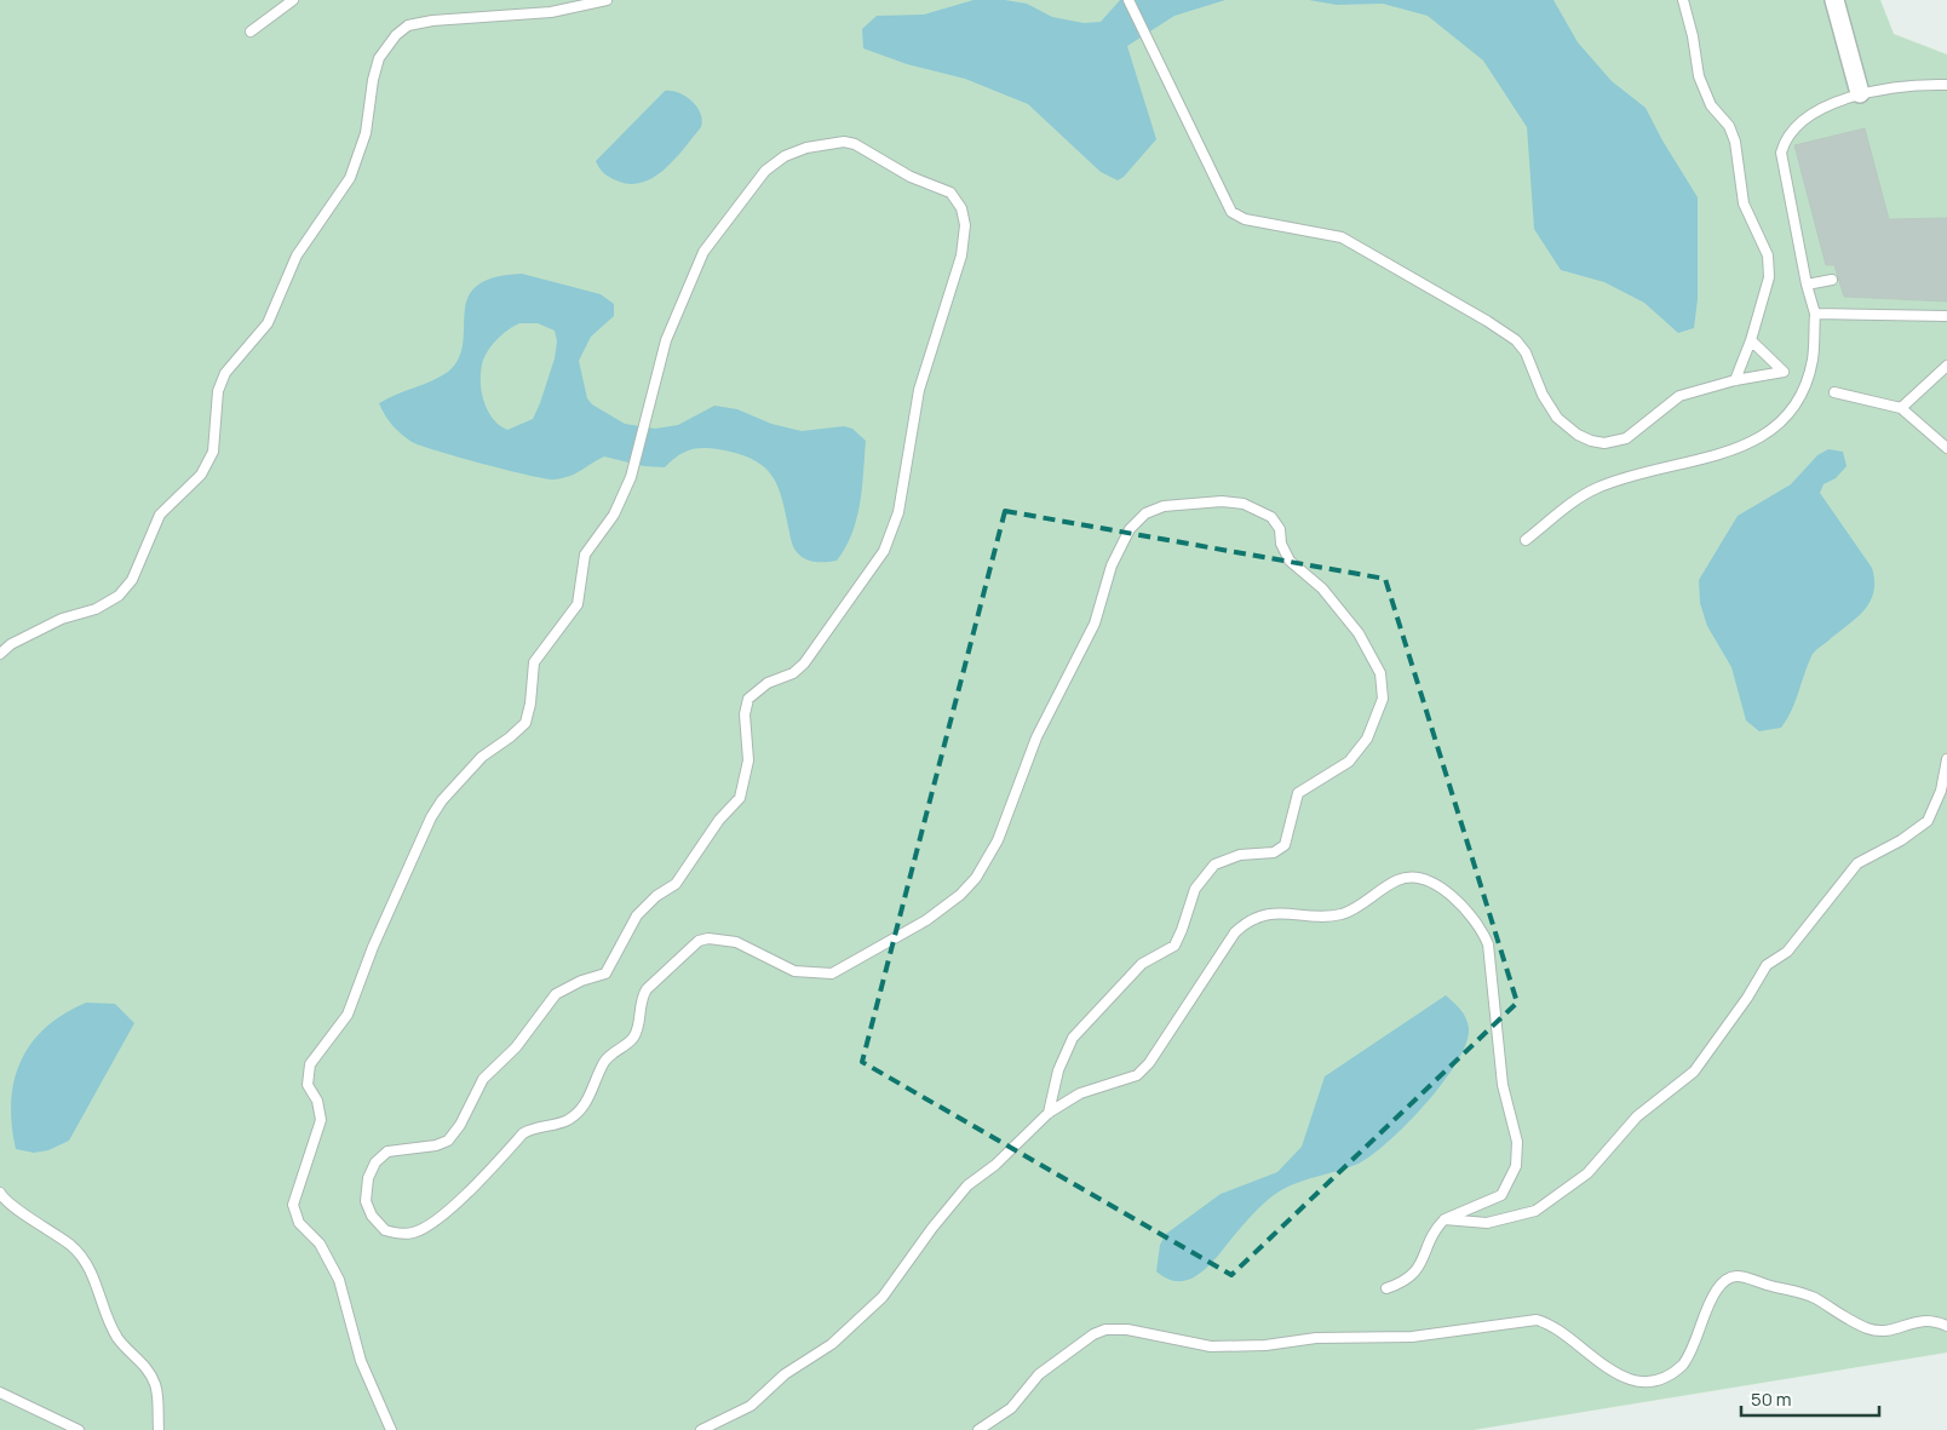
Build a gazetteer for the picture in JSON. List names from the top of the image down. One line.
{"scale_bar":"50 m"}
